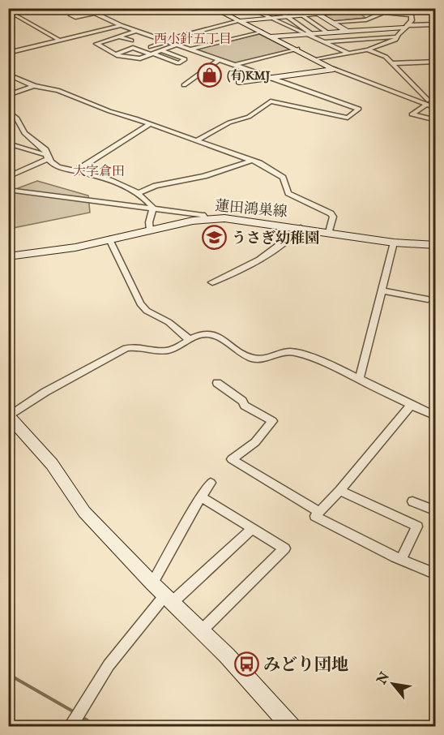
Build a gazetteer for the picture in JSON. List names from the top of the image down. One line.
{"streets":{"street":["蓮田鴻巣線"]},"districts":["西小針五丁目","大字倉田"],"places":{"shop":["(有)KMJ"],"school or university":["うさぎ幼稚園"],"bus stop":["みどり団地"]},"north":"top left"}
